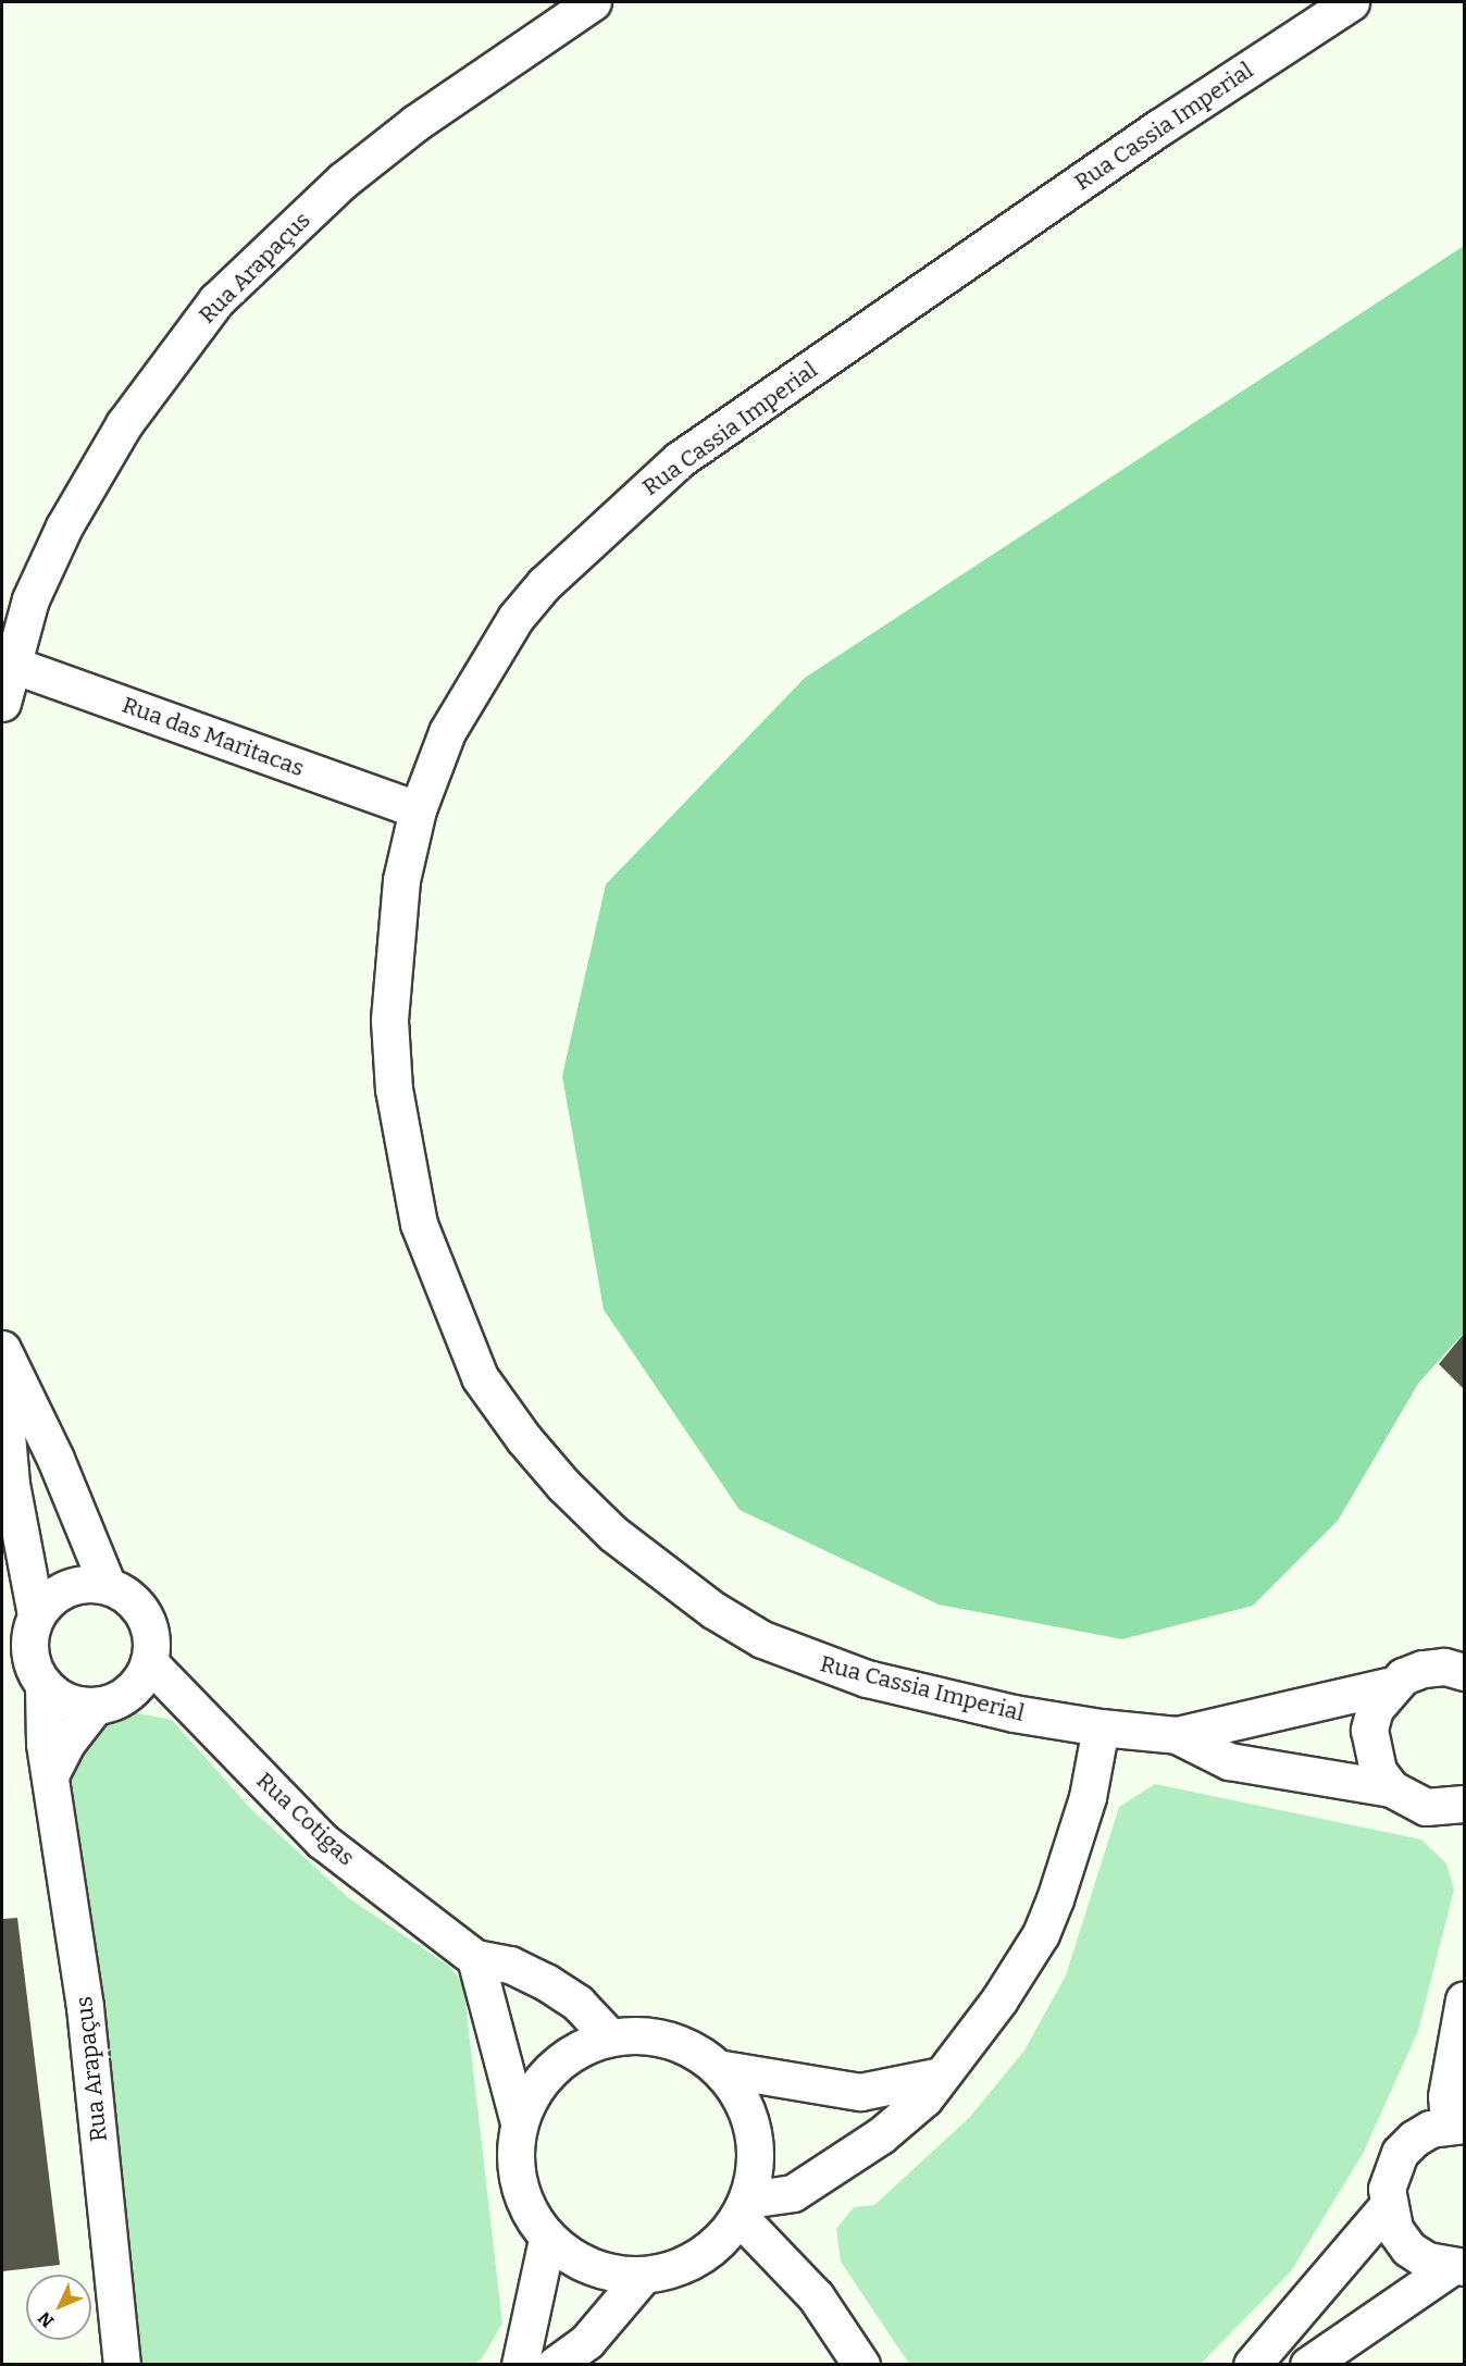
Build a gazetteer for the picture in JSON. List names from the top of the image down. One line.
{"streets":{"street":["Rua Cassia Imperial","Rua Arapaçus","Rua das Maritacas","Rua Cotigas"]},"crossings":[["Rua Cassia Imperial","Rua das Maritacas"],["Rua Arapaçus","Rua das Maritacas"],["Rua Arapaçus","Rua Cotigas"]],"north":"bottom left"}
